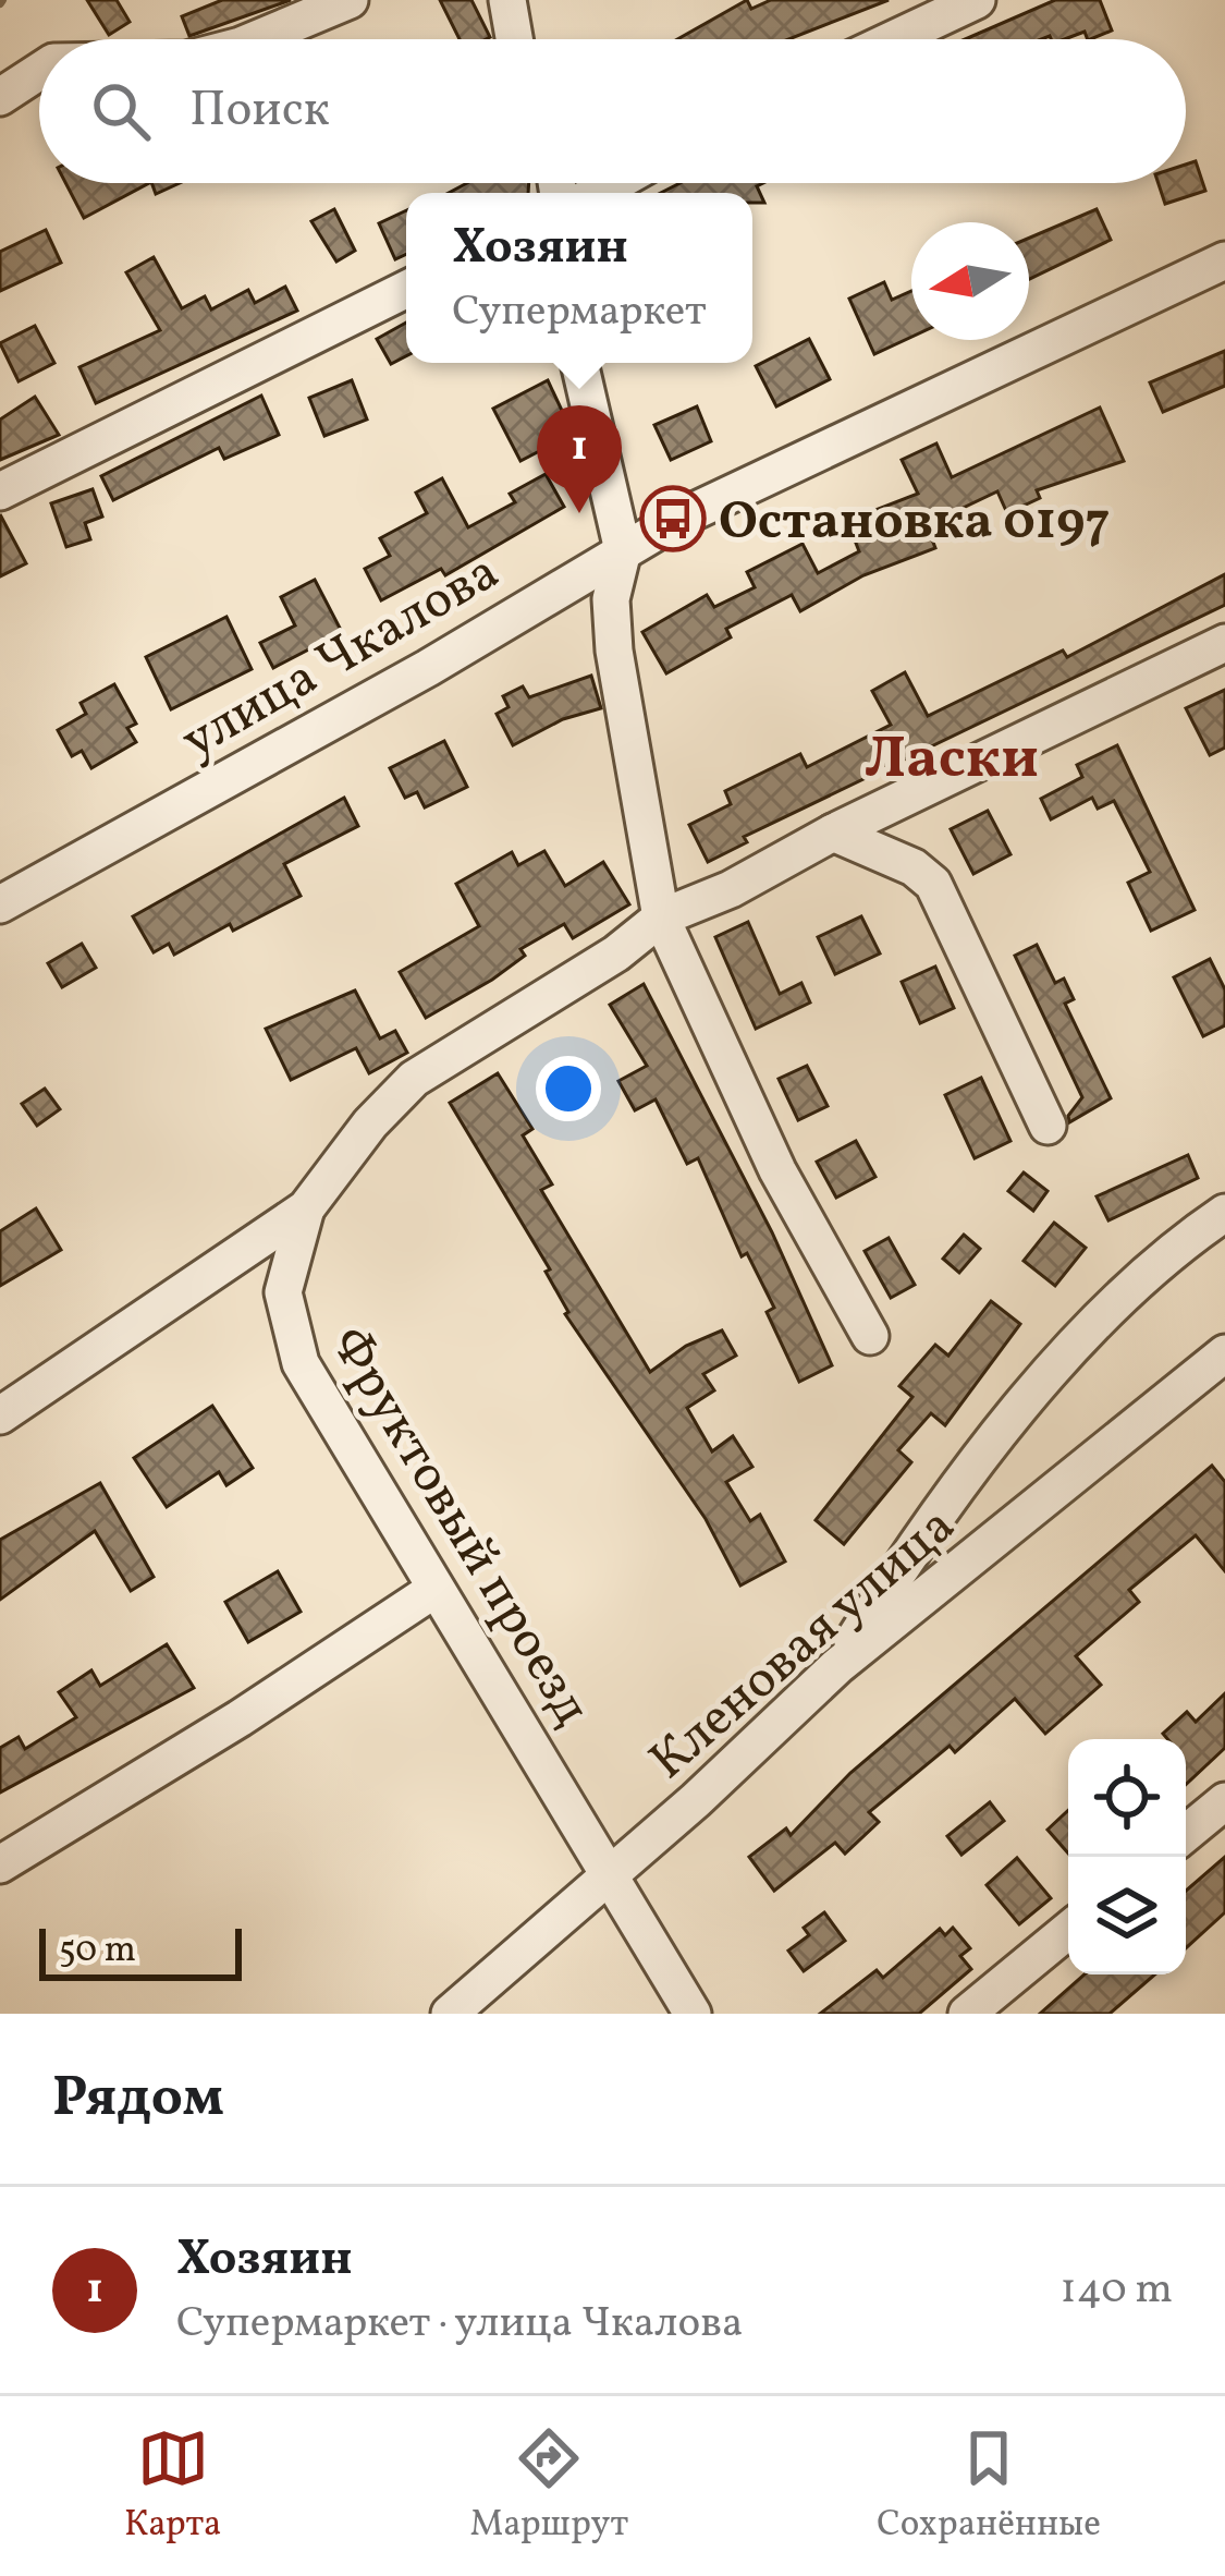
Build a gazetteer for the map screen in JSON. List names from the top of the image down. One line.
{"streets":{"street":["улица Чкалова","Фруктовый проезд","Кленовая улица"]},"crossings":[["Фруктовый проезд","Кленовая улица"]],"districts":["Ласки"],"places":{"bus stop":["Остановка 0197"]},"scale_bar":"50 m","north":"left","page":{"search":"Поиск","popup":["Хозяин","Супермаркет"],"pins":"1","scale":"50 m","heading":"Рядом","list":[{"mark":"1","name":"Хозяин","note":"Супермаркет · улица Чкалова","value":"140 m"}],"nav":["Карта","Маршрут","Сохранённые"]}}
